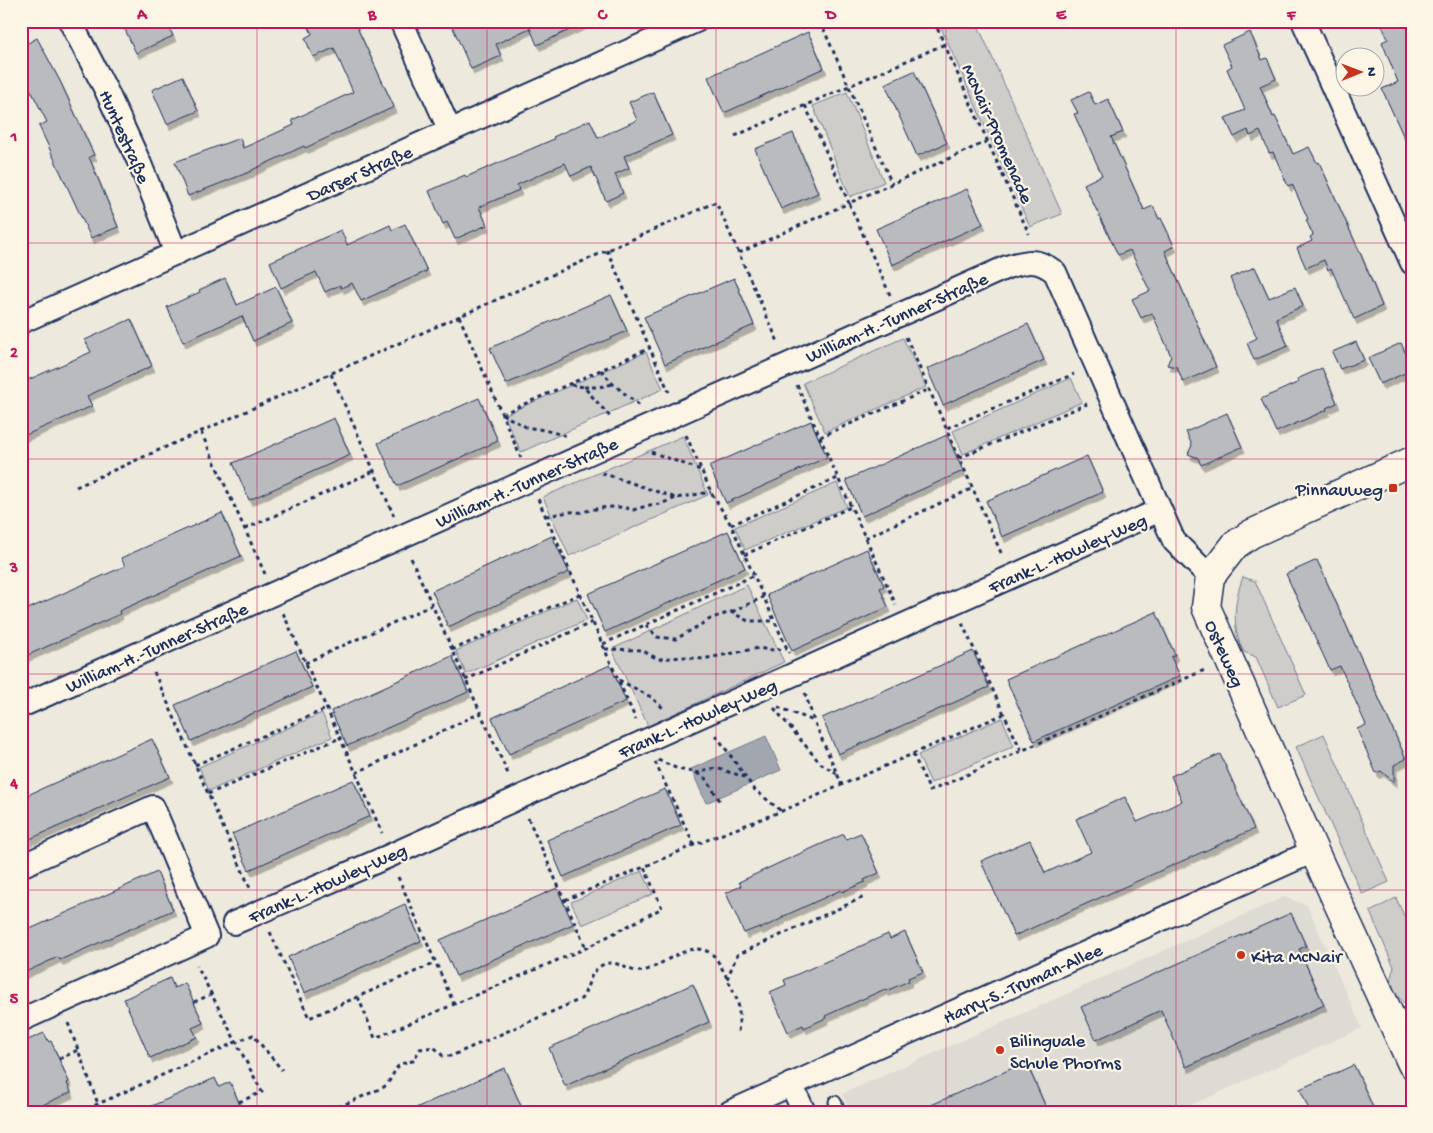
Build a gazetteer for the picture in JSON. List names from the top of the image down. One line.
{"streets":{"street":["Huntestraße","Darser Straße","William-H.-Tunner-Straße","Frank-L.-Howley-Weg","Osteweg","Harry-S.-Truman-Allee"],"path":["McNair-Promenade"]},"crossings":[["Huntestraße","Darser Straße"],["William-H.-Tunner-Straße","Frank-L.-Howley-Weg"],["Osteweg","Harry-S.-Truman-Allee"]],"places":{"transit":["Pinnauweg"],"other":["Kita McNair","Bilinguale Schule Phorms"]},"north":"right","grid":{"columns":["A","B","C","D","E","F"],"rows":["1","2","3","4","5"]}}
